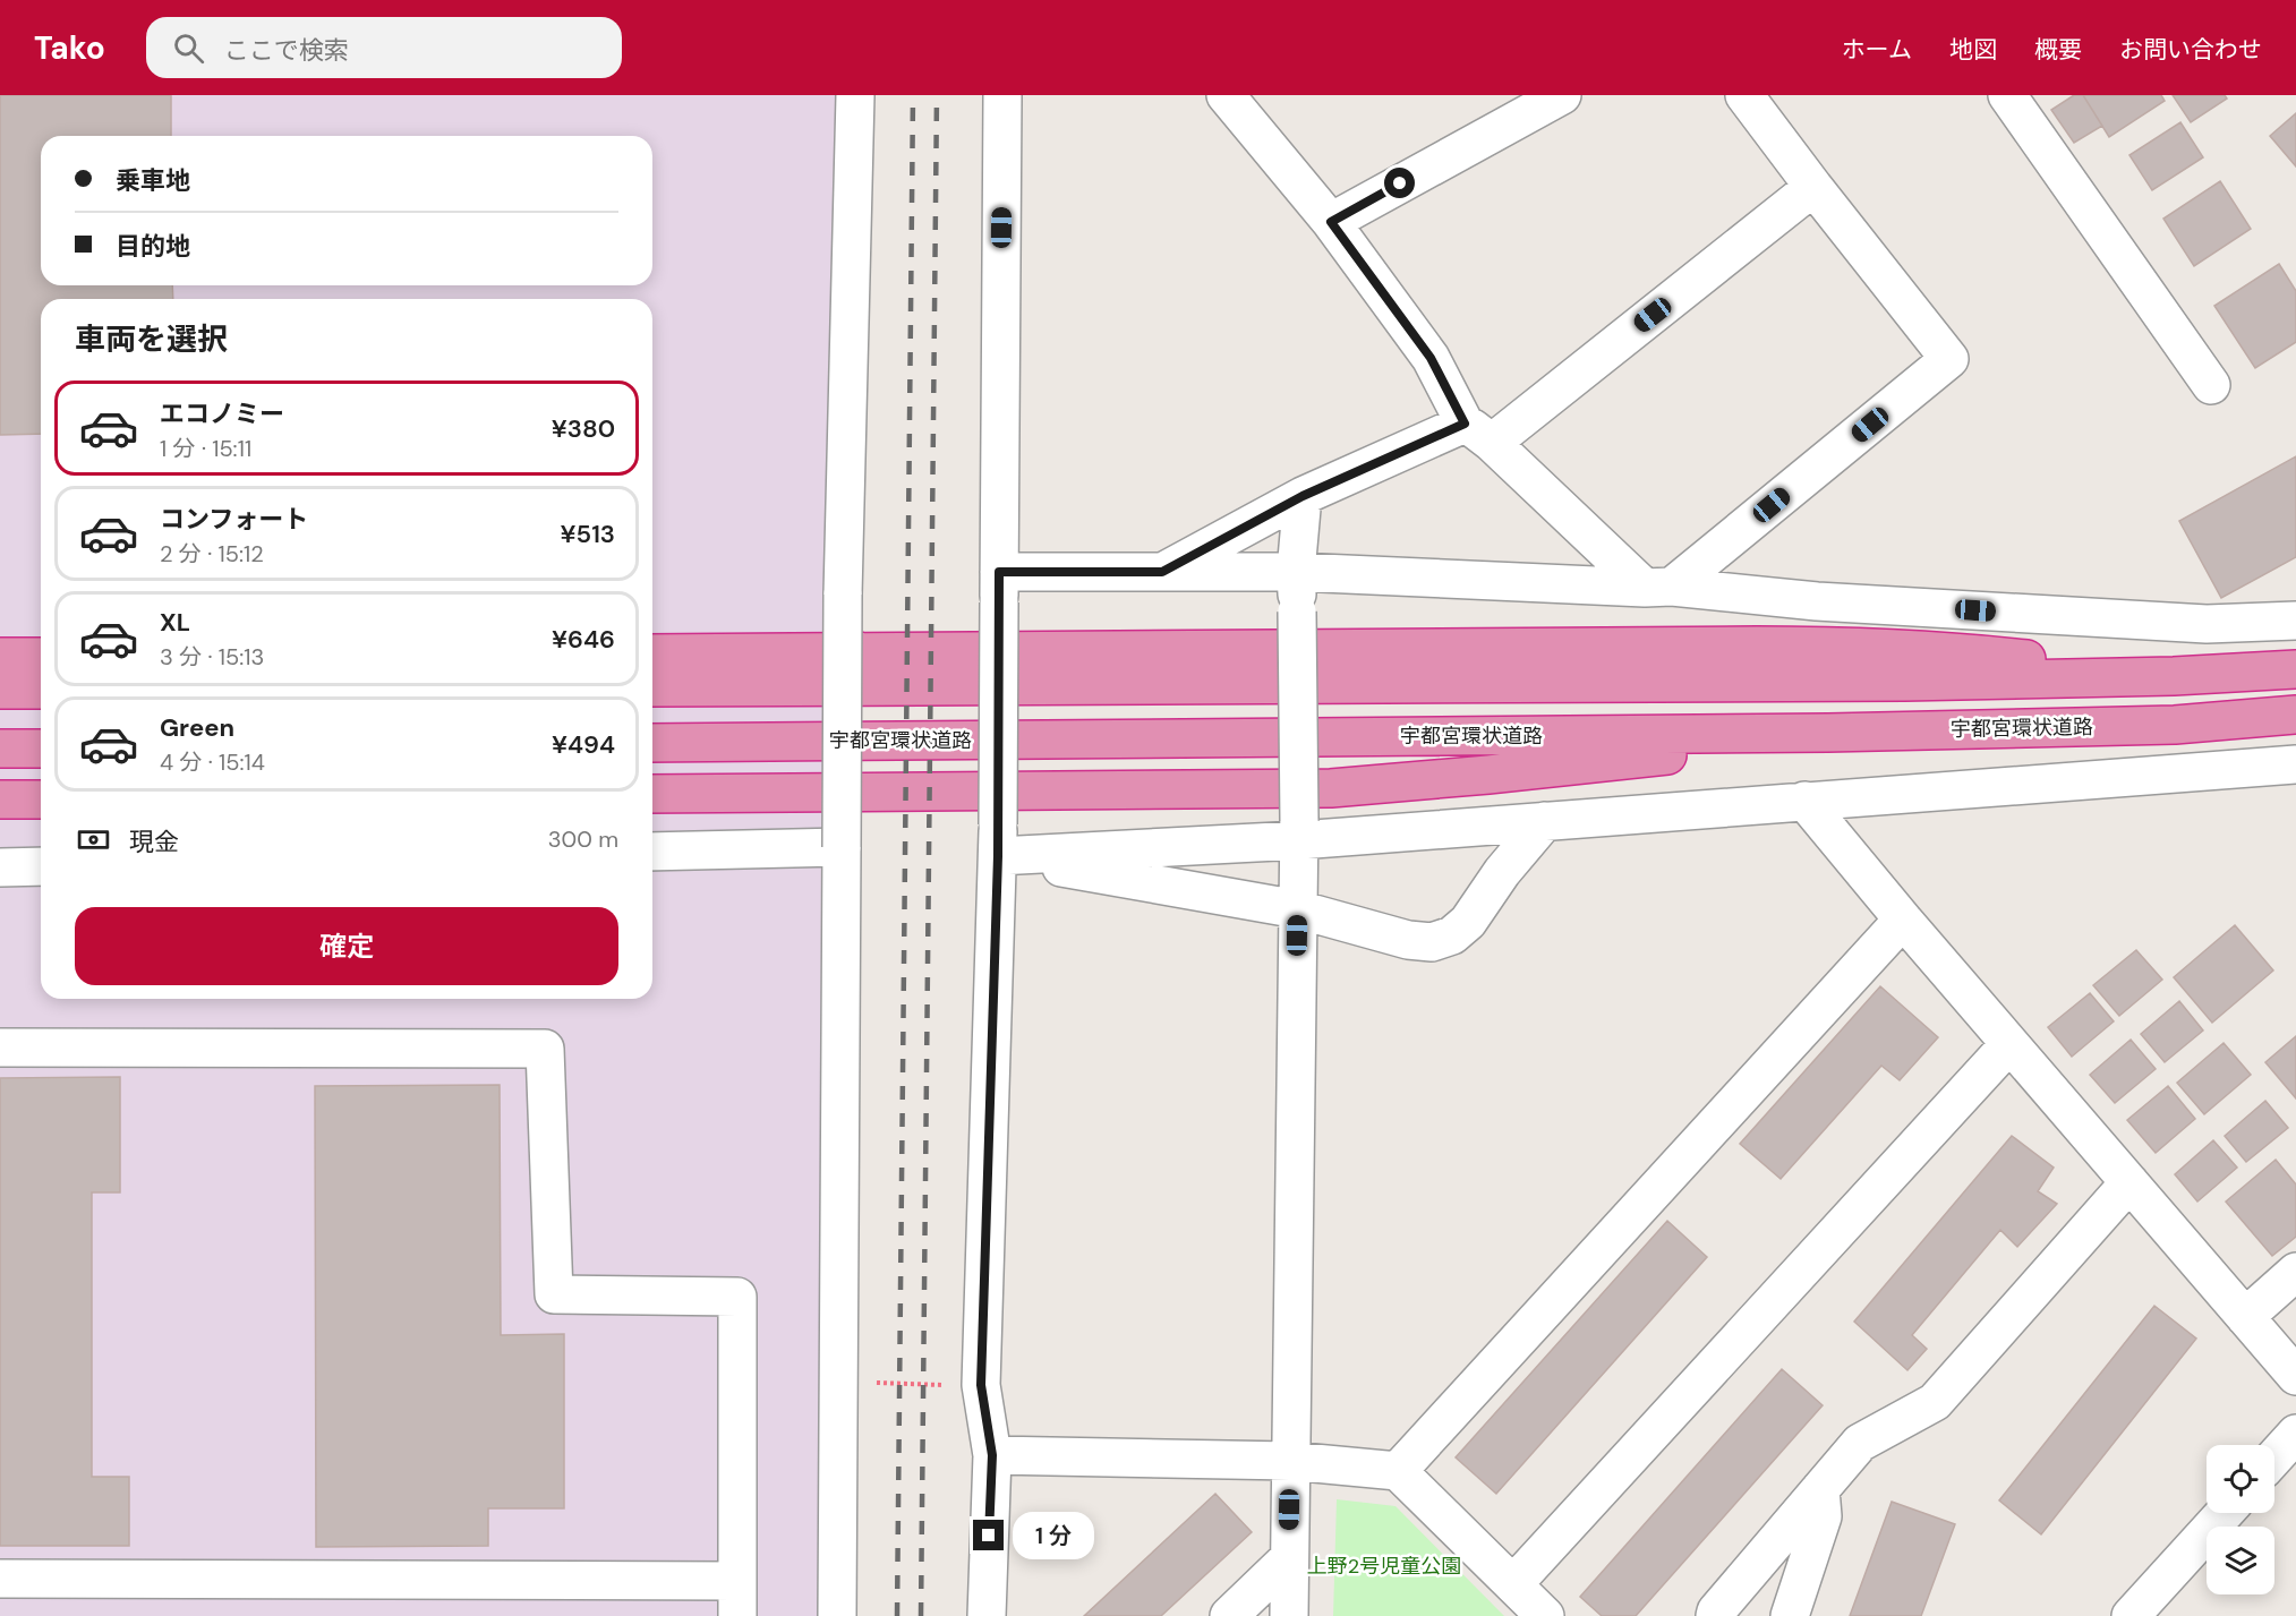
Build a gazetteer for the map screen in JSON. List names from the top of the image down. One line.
{"streets":{"highway":["宇都宮環状道路"]},"parks":["上野2号児童公園"],"page":{"header":"Tako","search":"ここで検索","nav":["ホーム","地図","概要","お問い合わせ"],"banner":["乗車地","目的地"],"heading":"車両を選択","list":[{"name":"エコノミー","note":"1 分 · 15:11","value":"¥380"},{"name":"コンフォート","note":"2 分 · 15:12","value":"¥513"},{"name":"XL","note":"3 分 · 15:13","value":"¥646"},{"name":"Green","note":"4 分 · 15:14","value":"¥494"}],"pay":["現金","300 m"],"buttons":"確定","bubble":"1 分"}}
